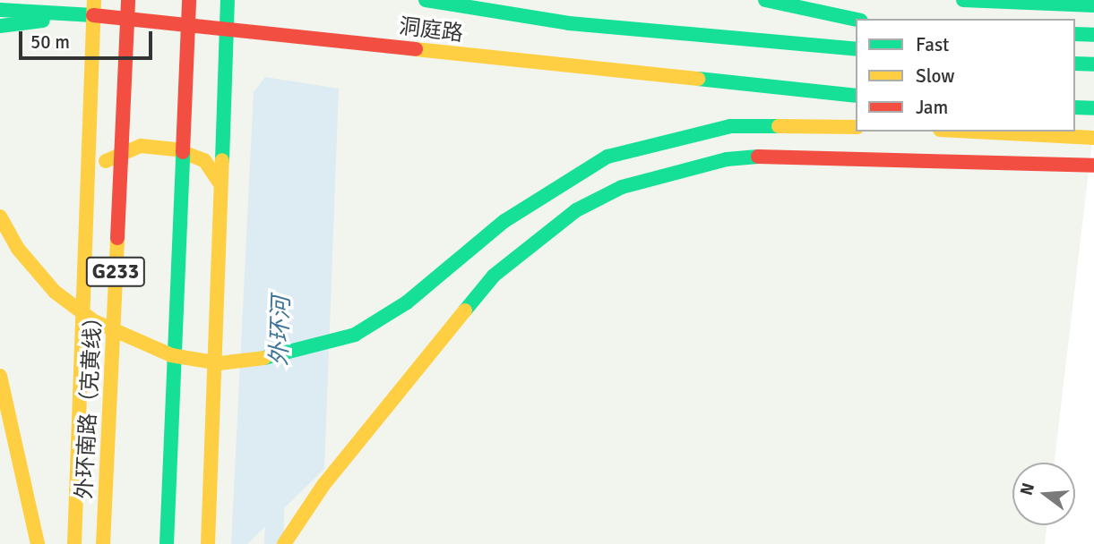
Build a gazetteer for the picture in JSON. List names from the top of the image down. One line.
{"streets":{"main road":["洞庭路","G233","外环南路（克黄线）"]},"water":["外环河"],"legend":["Fast","Slow","Jam"],"scale_bar":"50 m","north":"left"}
